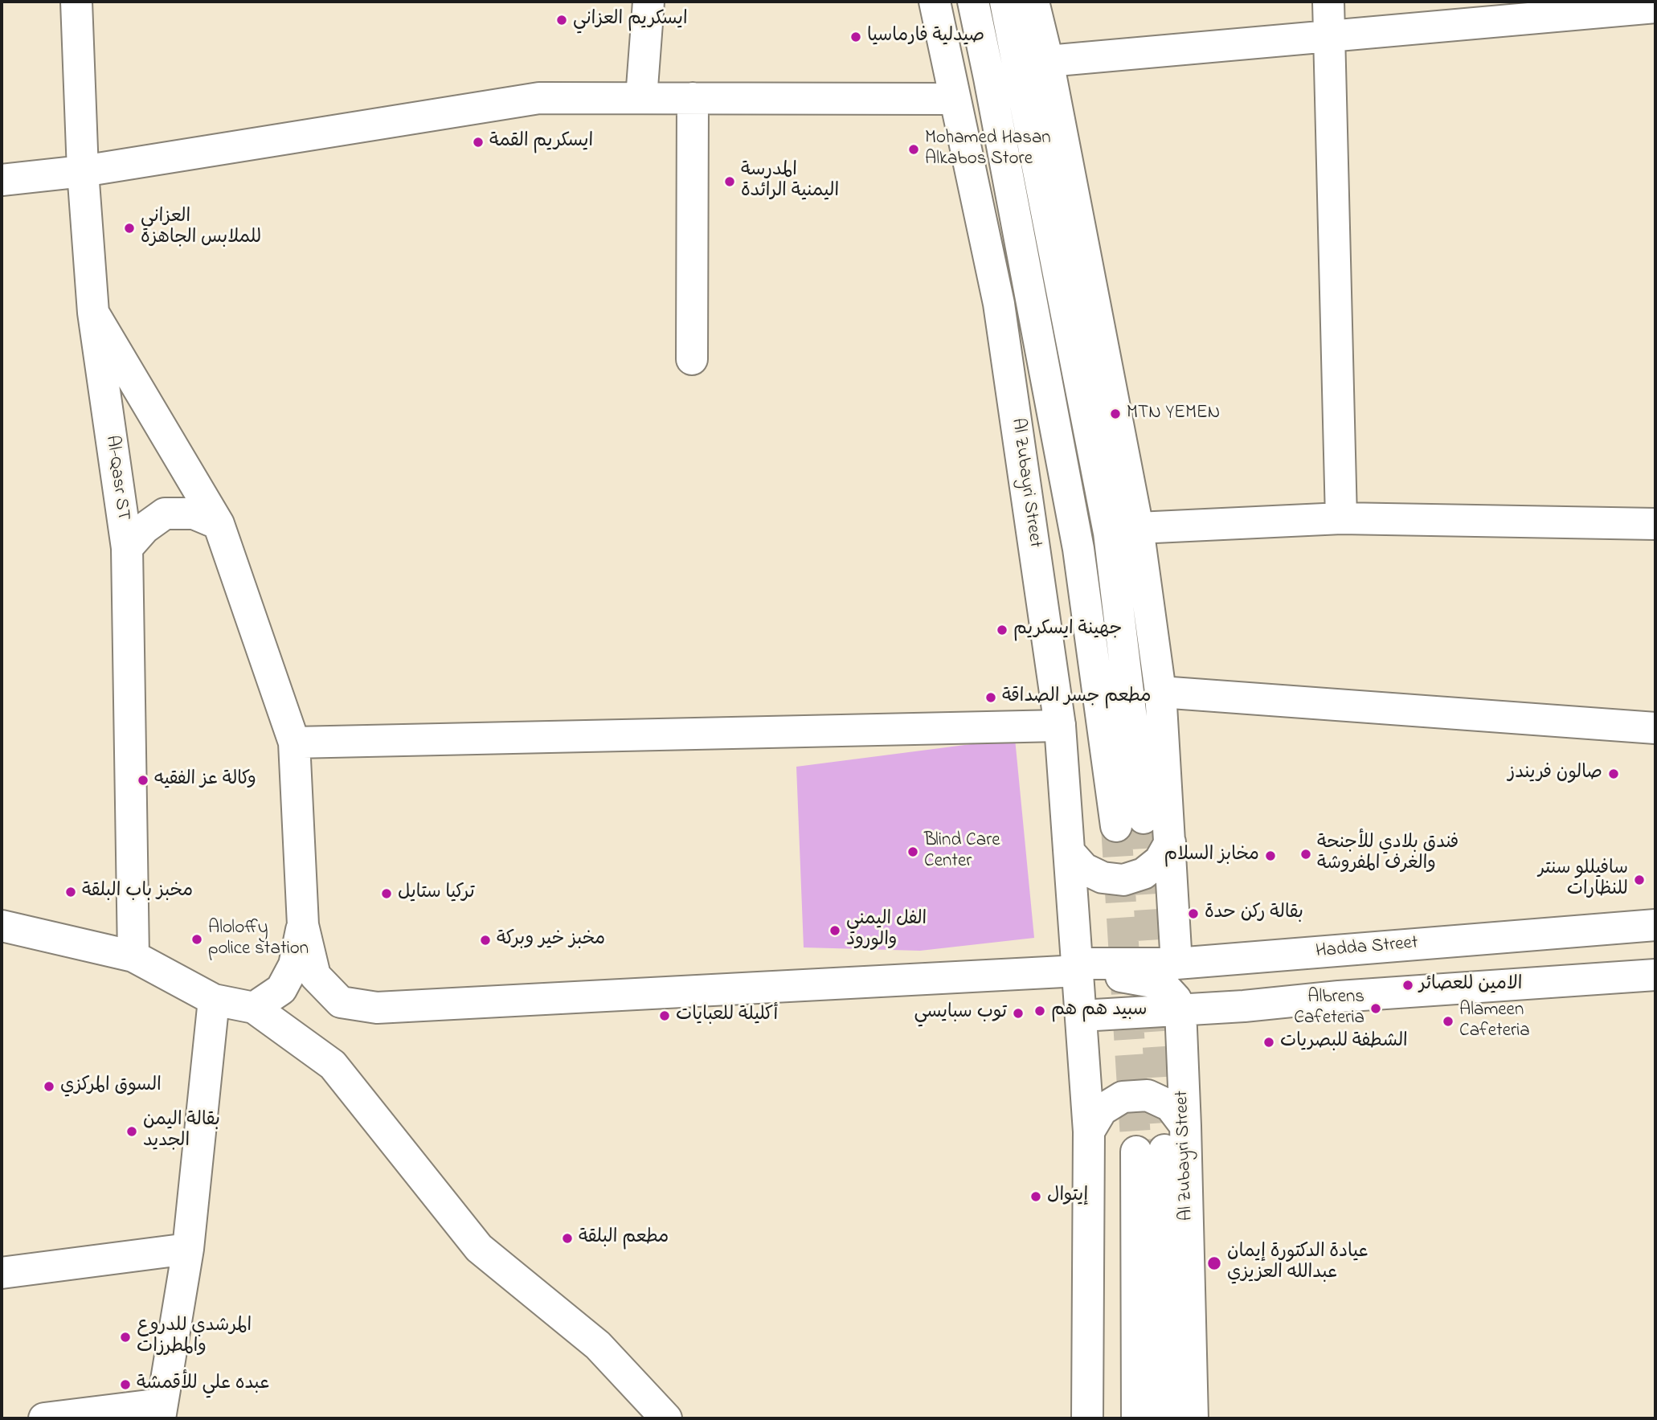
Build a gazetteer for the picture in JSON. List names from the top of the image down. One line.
{"streets":{"street":["Al-Qasr ST","Al Zubayri Street","Hadda Street"]},"crossings":[["Al Zubayri Street","Hadda Street"]],"places":["ايسكريم العزاني","صيدلية فارماسيا","ايسكريم القمة","Mohamed Hasan Alkabos Store","المدرسة اليمنية الرائدة","العزاني للملابس الجاهزة","MTN YEMEN","جهينة ايسكريم","مطعم جسر الصداقة","صالون فريندز","وكالة عز الفقيه","Blind Care Center","فندق بلادي للأجنحة والغرف المفروشة","مخابز السلام","سافيللو سنتر للنظارات","مخبز باب البلقة","تركيا ستايل","بقالة ركن حدة","الفل اليمني والورود","Aloloffy police station","مخبز خير وبركة","الامين للعصائر","Albrens Cafeteria","سبيد هم هم","توب سبايسي","أكليلة للعبايات","Alameen Cafeteria","الشطفة للبصريات","السوق المركزي","بقالة اليمن الجديد","إيتوال","مطعم البلقة","عيادة الدكتورة إيمان عبدالله العزيزي","المرشدي للدروع والمطرزات","عبده علي للأقمشة"]}
